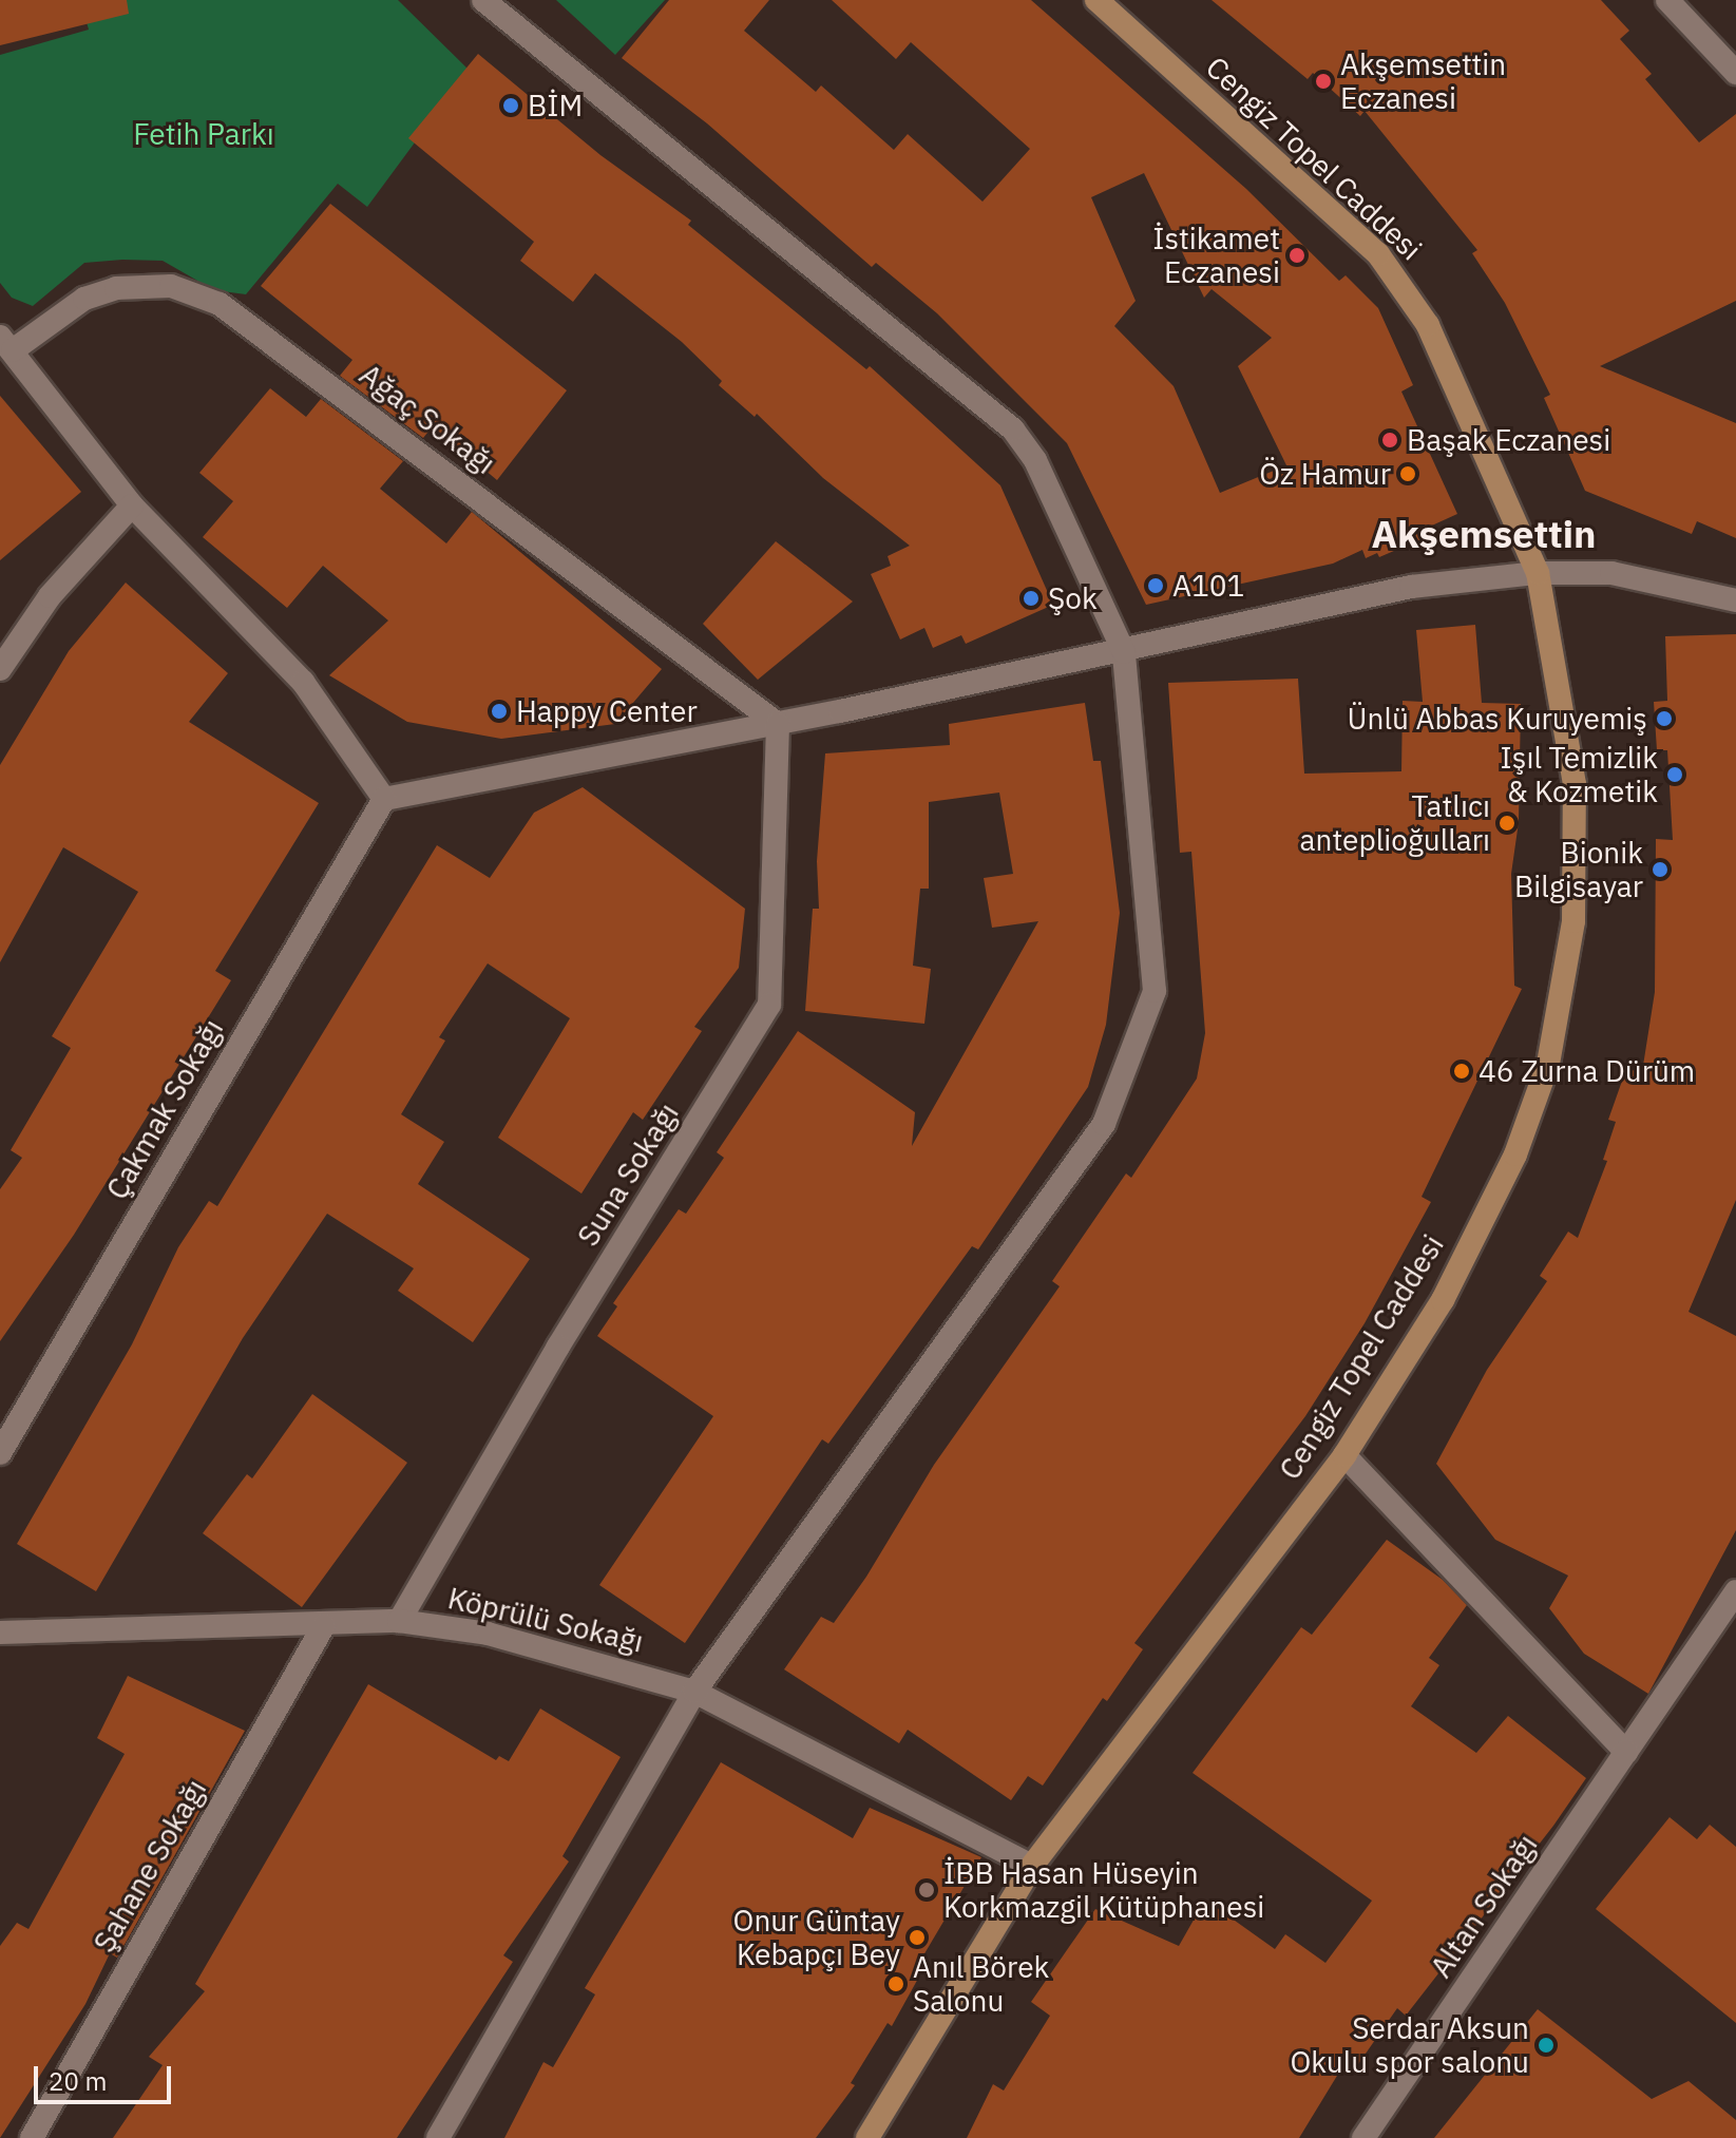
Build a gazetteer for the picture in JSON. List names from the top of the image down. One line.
{"streets":{"main road":["Cengiz Topel Caddesi"],"street":["Ağaç Sokağı","Çakmak Sokağı","Suna Sokağı","Köprülü Sokağı","Şahane Sokağı","Altan Sokağı"]},"crossings":[["Cengiz Topel Caddesi","Köprülü Sokağı"],["Ağaç Sokağı","Suna Sokağı"],["Suna Sokağı","Köprülü Sokağı"],["Köprülü Sokağı","Şahane Sokağı"]],"districts":["Akşemsettin"],"parks":["Fetih Parkı"],"places":["Akşemsettin Eczanesi","BİM","İstikamet Eczanesi","Başak Eczanesi","Öz Hamur","A101","Şok","Happy Center","Ünlü Abbas Kuruyemiş","Işıl Temizlik & Kozmetik","Tatlıcı anteplioğulları","Bionik Bilgisayar","46 Zurna Dürüm","İBB Hasan Hüseyin Korkmazgil Kütüphanesi","Onur Güntay Kebapçı Bey","Anıl Börek Salonu","Serdar Aksun Okulu spor salonu"],"scale_bar":"20 m"}
